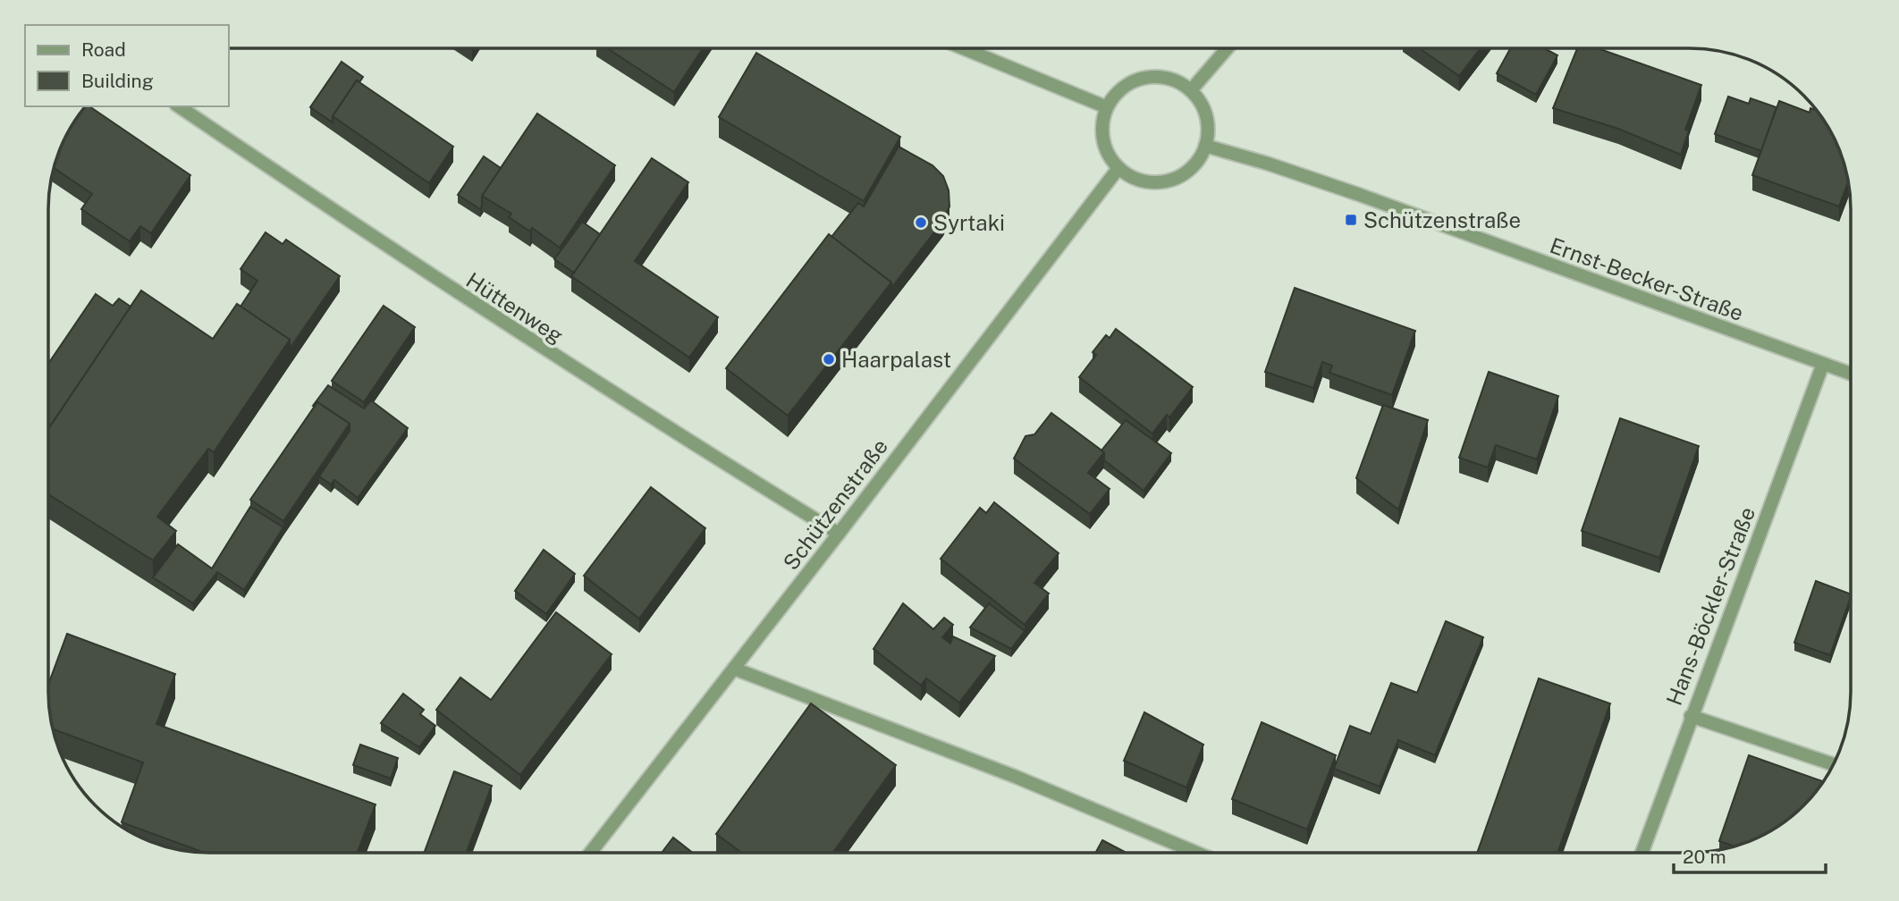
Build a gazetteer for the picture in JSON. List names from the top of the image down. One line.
{"streets":{"street":["Ernst-Becker-Straße","Hüttenweg","Schützenstraße","Hans-Böckler-Straße"]},"crossings":[["Ernst-Becker-Straße","Schützenstraße"],["Ernst-Becker-Straße","Hans-Böckler-Straße"],["Hüttenweg","Schützenstraße"]],"places":{"transit":["Schützenstraße"],"other":["Syrtaki","Haarpalast"]},"legend":["Road","Building"],"scale_bar":"20 m"}
